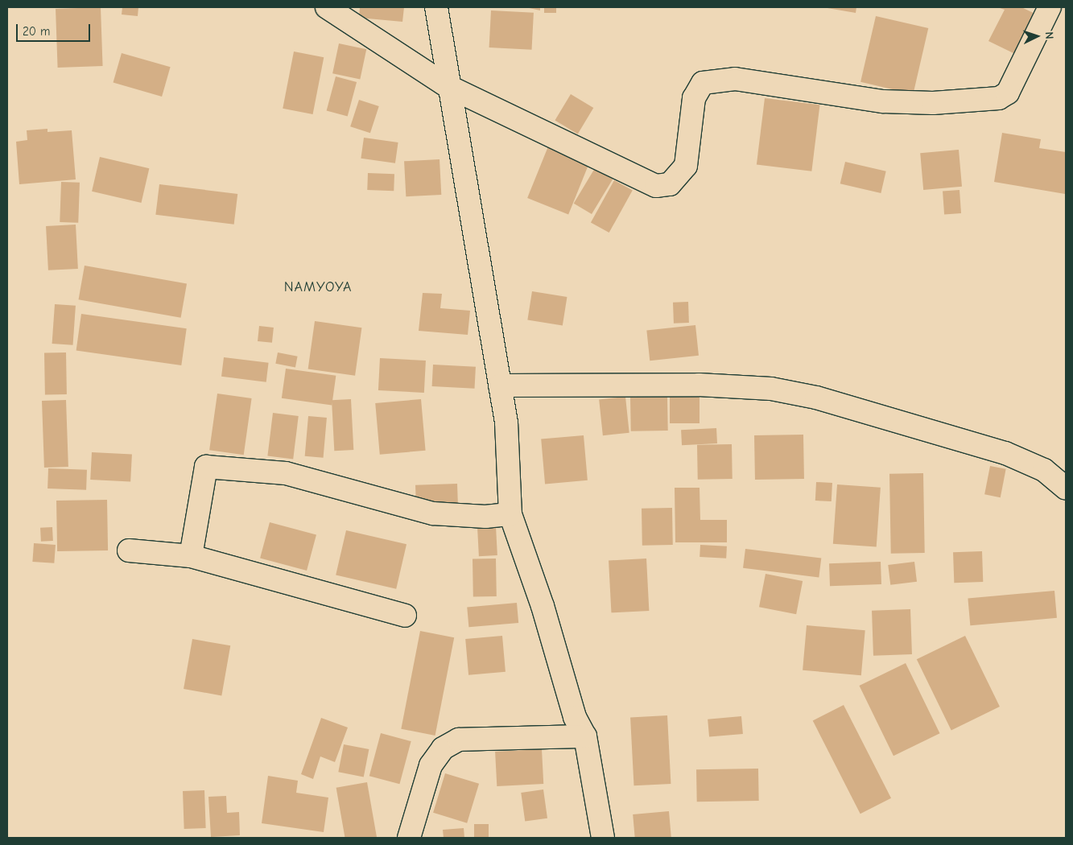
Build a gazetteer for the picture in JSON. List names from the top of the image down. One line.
{"districts":["NAMYOYA"],"scale_bar":"20 m","north":"right"}
